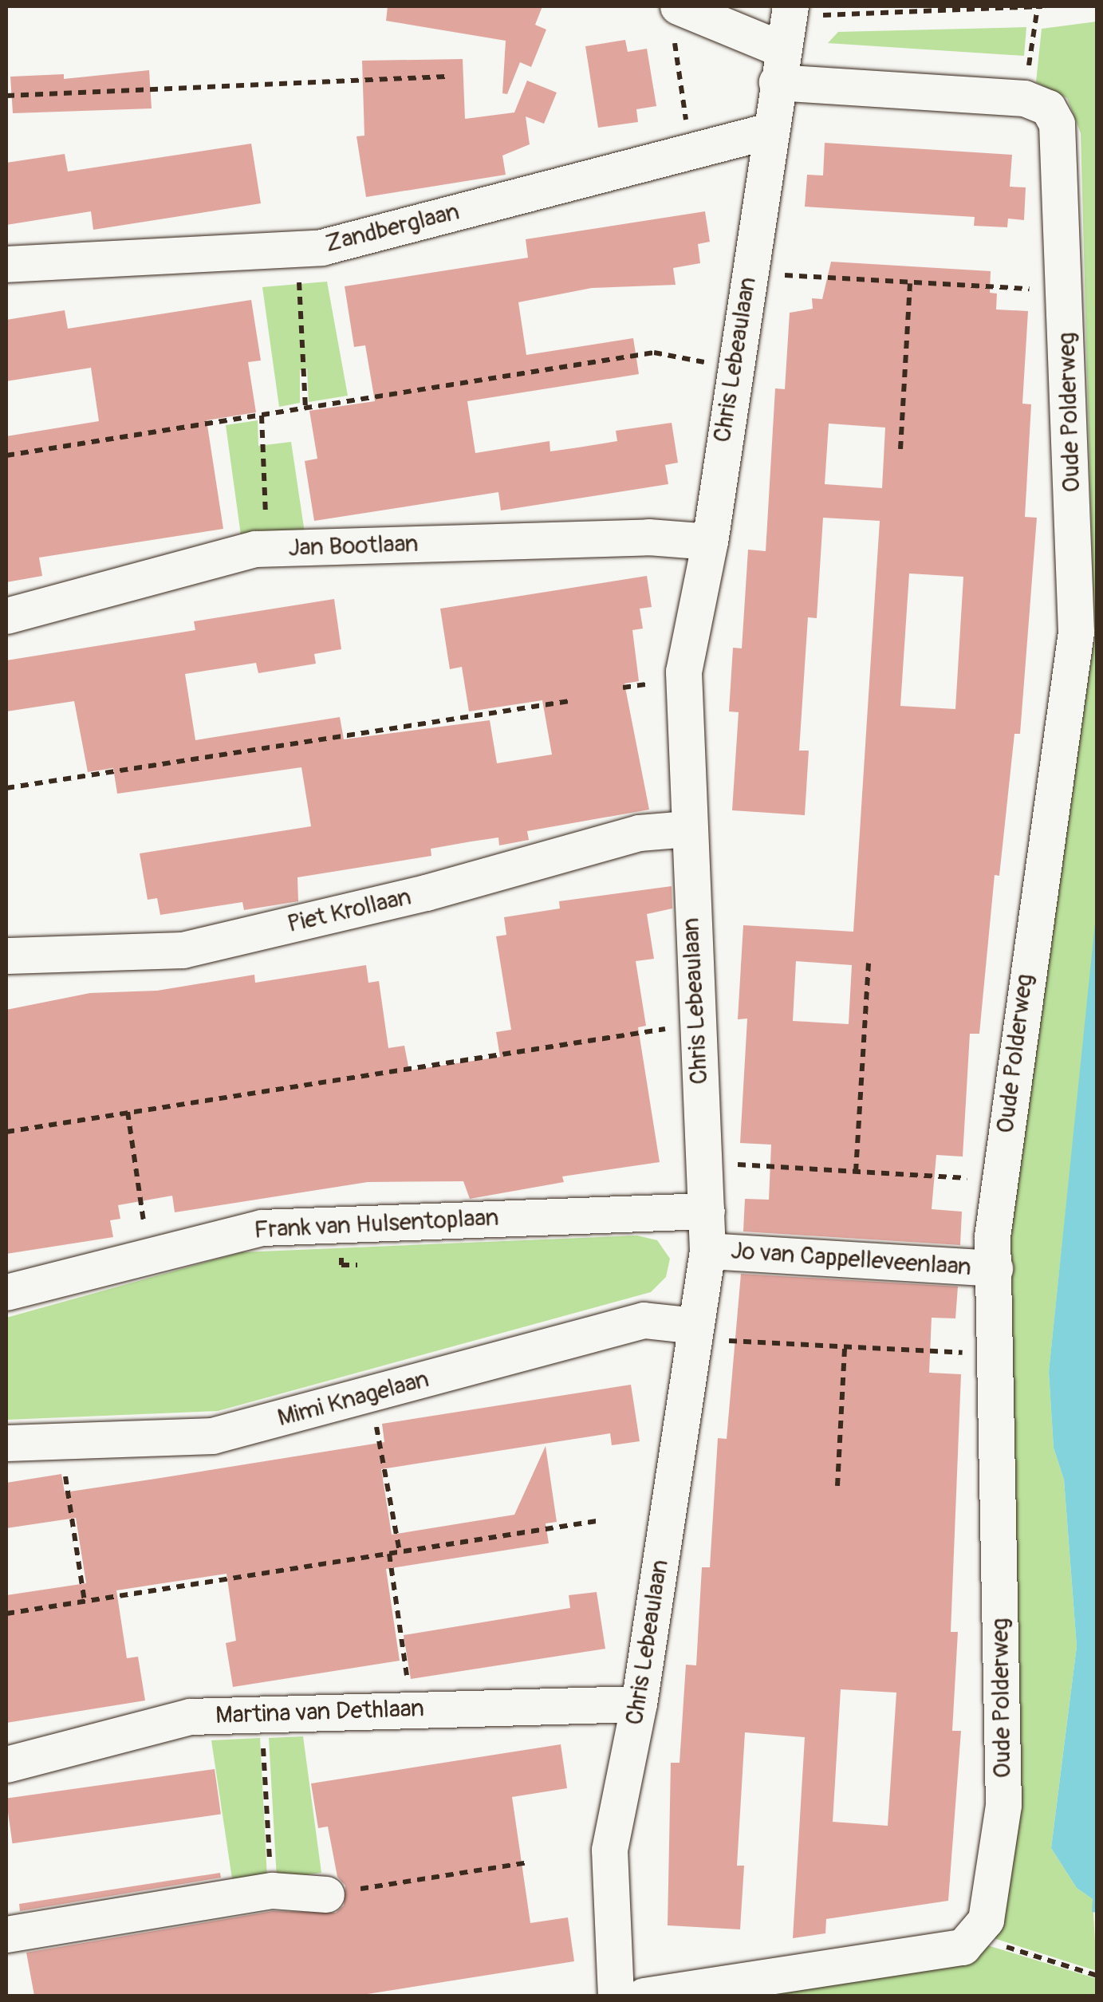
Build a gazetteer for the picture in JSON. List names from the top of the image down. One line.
{"streets":{"street":["Zandberglaan","Chris Lebeaulaan","Oude Polderweg","Jan Bootlaan","Piet Krollaan","Frank van Hulsentoplaan","Jo van Cappelleveenlaan","Mimi Knagelaan","Martina van Dethlaan"]},"crossings":[["Zandberglaan","Chris Lebeaulaan"],["Chris Lebeaulaan","Jan Bootlaan"],["Chris Lebeaulaan","Piet Krollaan"],["Chris Lebeaulaan","Frank van Hulsentoplaan"],["Chris Lebeaulaan","Jo van Cappelleveenlaan"],["Chris Lebeaulaan","Mimi Knagelaan"],["Chris Lebeaulaan","Martina van Dethlaan"],["Oude Polderweg","Jo van Cappelleveenlaan"]]}
